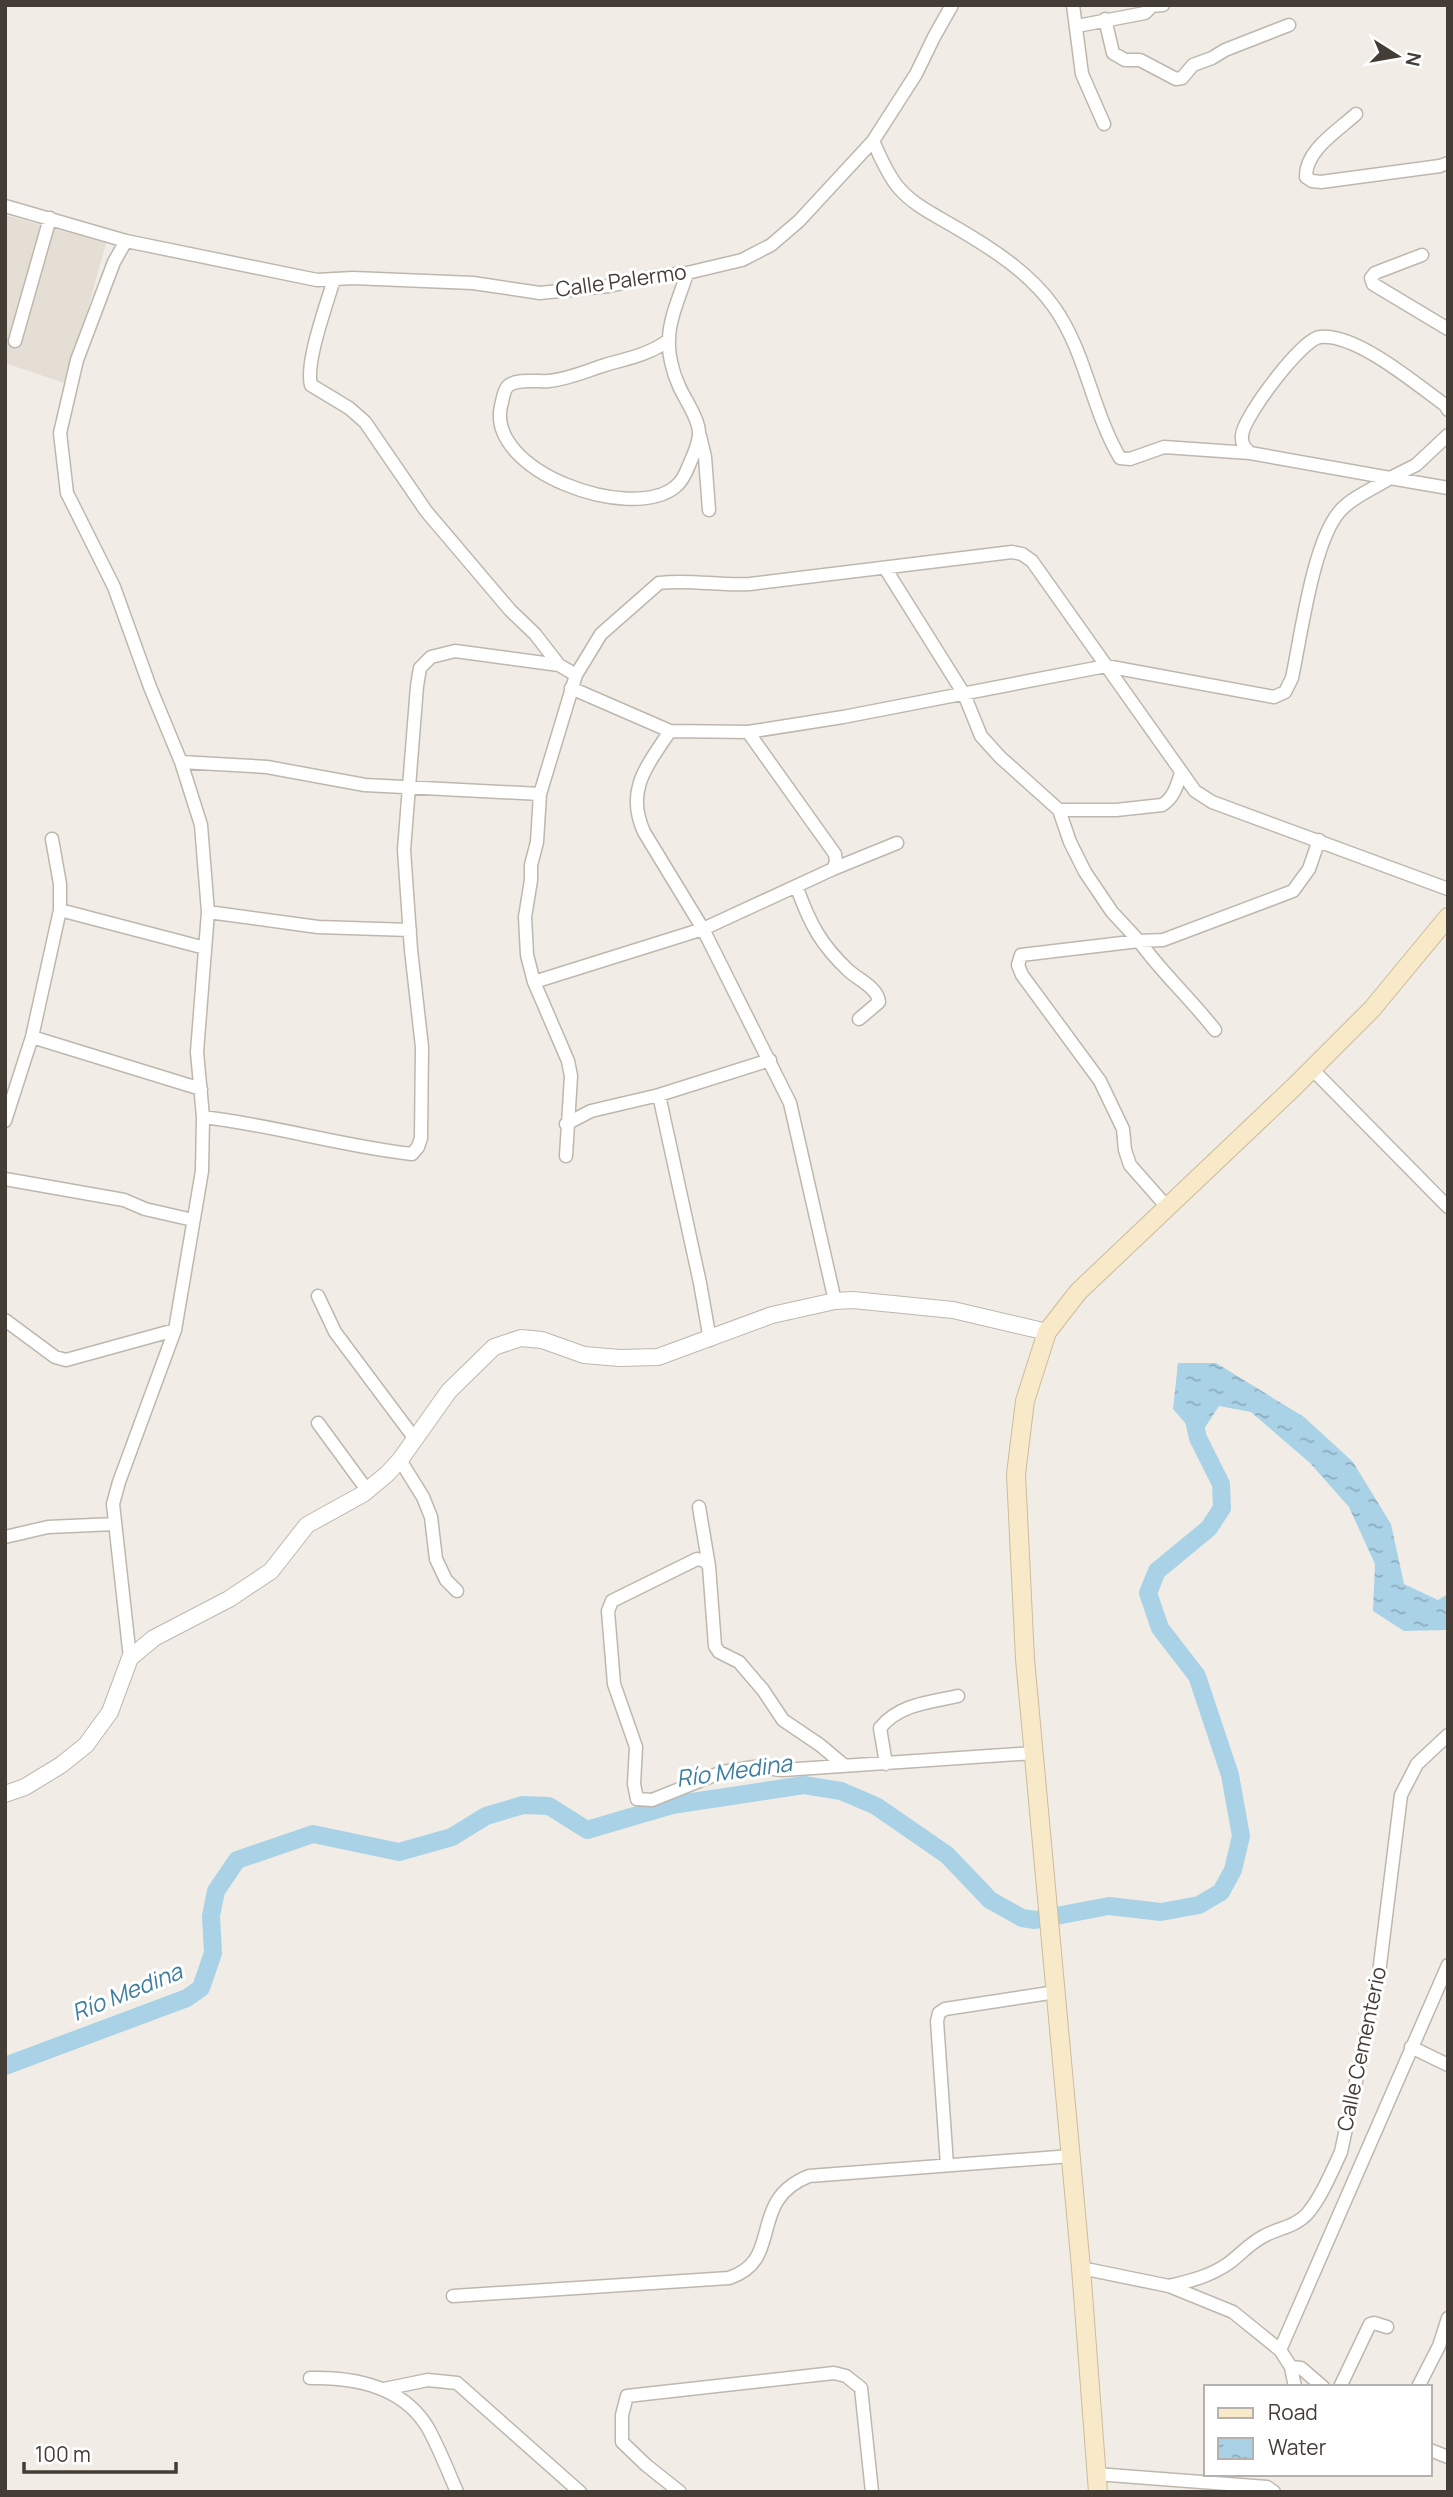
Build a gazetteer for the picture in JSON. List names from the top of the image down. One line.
{"streets":{"street":["Calle Palermo","Calle Cementerio"]},"water":["Río Medina"],"legend":["Road","Water"],"scale_bar":"100 m","north":"right"}
